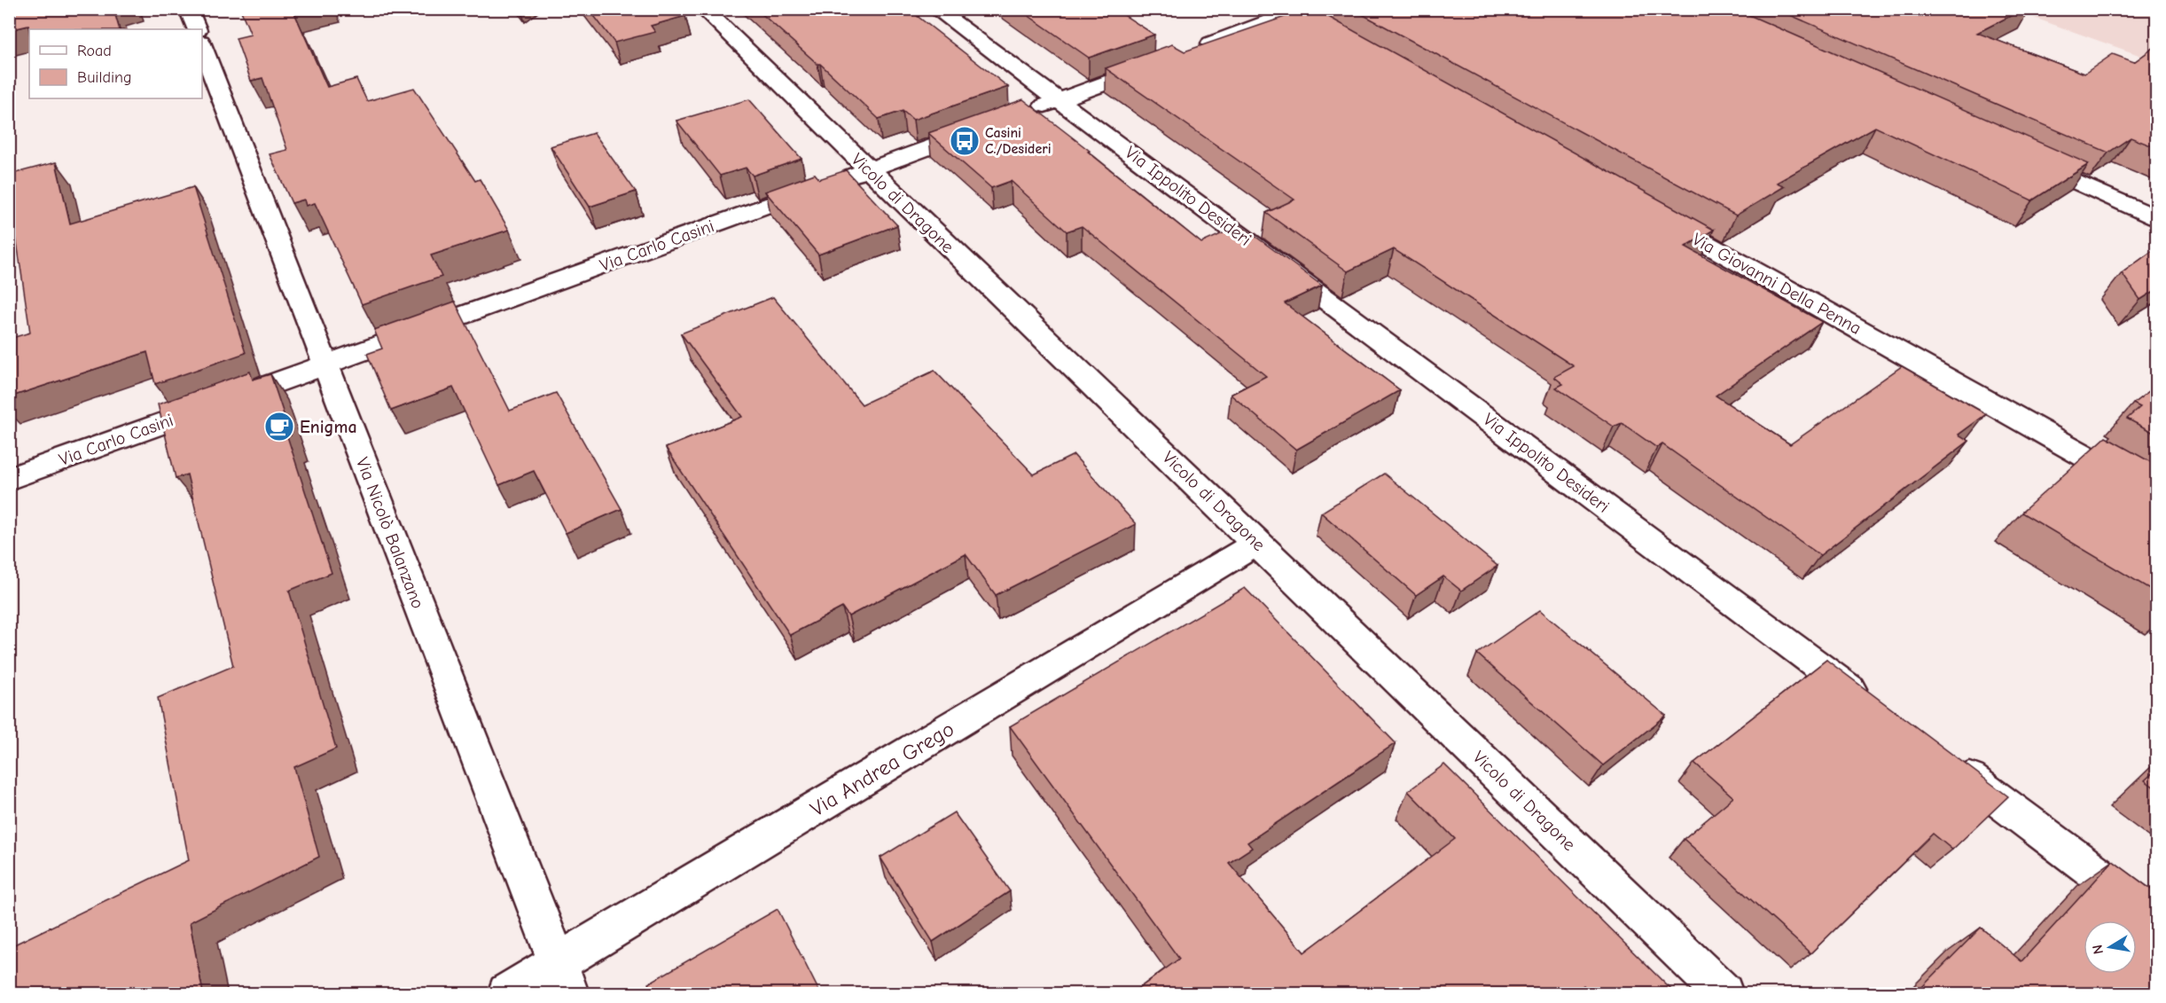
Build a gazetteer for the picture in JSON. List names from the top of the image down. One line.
{"streets":{"street":["Via Ippolito Desideri","Vicolo di Dragone","Via Carlo Casini","Via Giovanni Della Penna","Via Nicolò Balanzano","Via Andrea Grego"]},"crossings":[["Vicolo di Dragone","Via Carlo Casini"],["Vicolo di Dragone","Via Andrea Grego"],["Via Carlo Casini","Via Nicolò Balanzano"],["Via Nicolò Balanzano","Via Andrea Grego"]],"places":{"bus stop":["Casini C./Desideri"],"cafe":["Enigma"]},"legend":["Road","Building"],"north":"left"}
